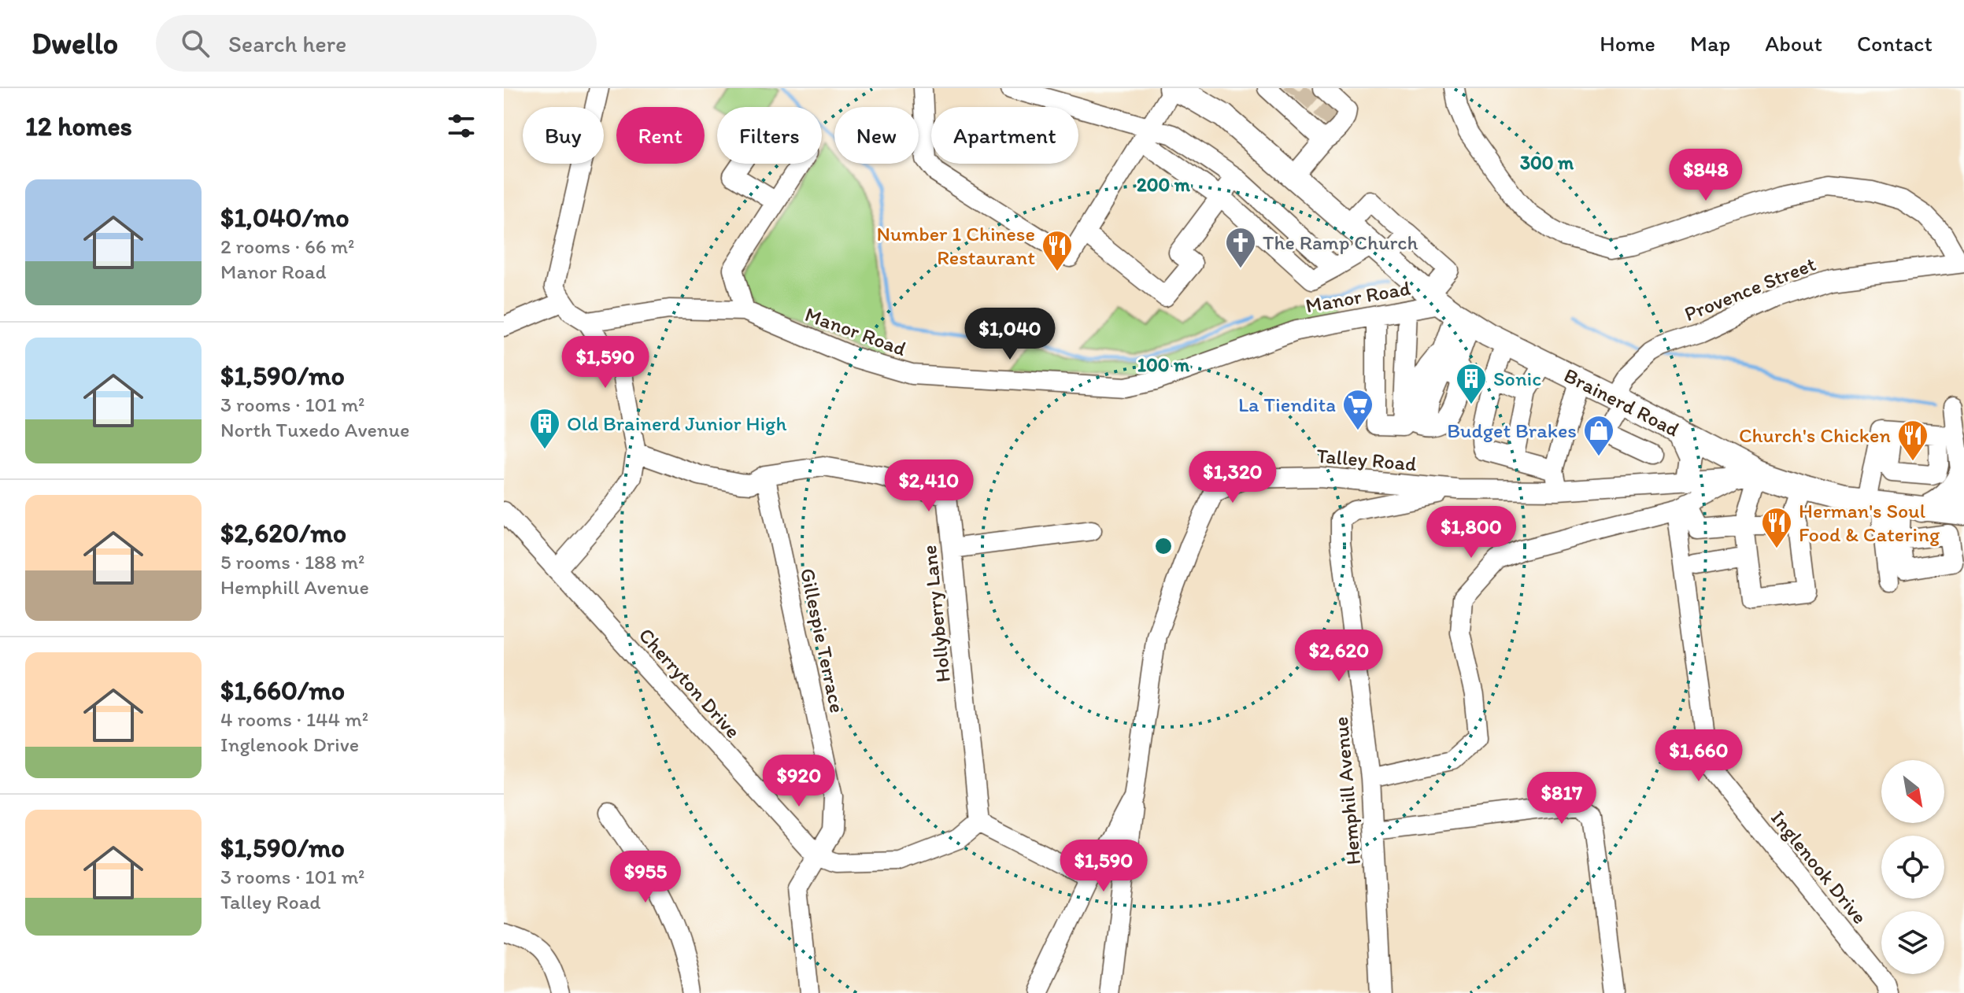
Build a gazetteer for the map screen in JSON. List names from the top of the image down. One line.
{"streets":{"main road":["Brainerd Road"],"street":["Provence Street","Manor Road","Talley Road","Hollyberry Lane","Gillespie Terrace","Cherryton Drive","Hemphill Avenue","Inglenook Drive"]},"crossings":[["Provence Street","Brainerd Road"],["Manor Road","Brainerd Road"],["Brainerd Road","Talley Road"],["Talley Road","Hemphill Avenue"],["Hollyberry Lane","Gillespie Terrace"],["Gillespie Terrace","Cherryton Drive"]],"places":{"church":["The Ramp Church"],"restaurant":["Number 1 Chinese Restaurant","Church's Chicken","Herman's Soul Food & Catering"],"building":["Sonic","Old Brainerd Junior High"],"supermarket":["La Tiendita"],"shop":["Budget Brakes"]},"north":"bottom right","page":{"header":"Dwello","search":"Search here","nav":["Home","Map","About","Contact"],"heading":"12 homes","chip":["Buy","Rent","Filters","New","Apartment"],"price":["$848","$1,040","$1,590","$1,320","$2,410","$1,800","$2,620","$1,660","$920","$817","$1,590","$955"],"list":[{"name":"$1,040/mo","note":"2 rooms · 66 m² · Manor Road"},{"name":"$1,590/mo","note":"3 rooms · 101 m² · North Tuxedo Avenue"},{"name":"$2,620/mo","note":"5 rooms · 188 m² · Hemphill Avenue"},{"name":"$1,660/mo","note":"4 rooms · 144 m² · Inglenook Drive"},{"name":"$1,590/mo","note":"3 rooms · 101 m² · Talley Road"}]},"rings":["300 m","200 m","100 m"]}
